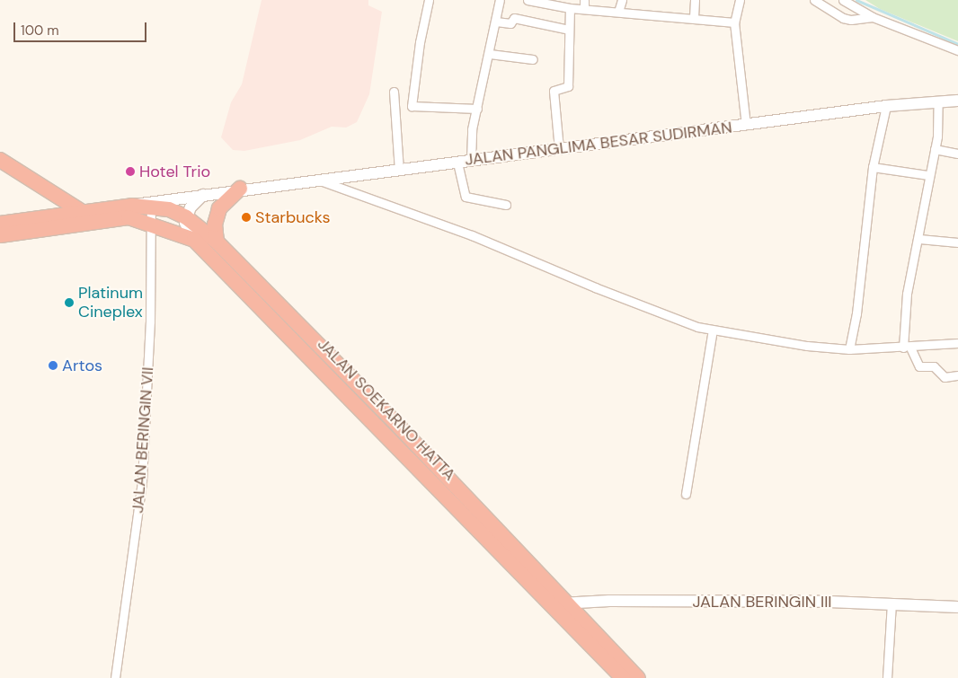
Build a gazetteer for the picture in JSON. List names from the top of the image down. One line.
{"streets":{"highway":["JALAN SOEKARNO HATTA"],"main road":["JALAN PANGLIMA BESAR SUDIRMAN","JALAN BERINGIN III"],"street":["JALAN BERINGIN VII"]},"crossings":[["JALAN SOEKARNO HATTA","JALAN BERINGIN VII"],["JALAN SOEKARNO HATTA","JALAN BERINGIN III"]],"places":["Hotel Trio","Starbucks","Platinum Cineplex","Artos"],"scale_bar":"100 m"}
